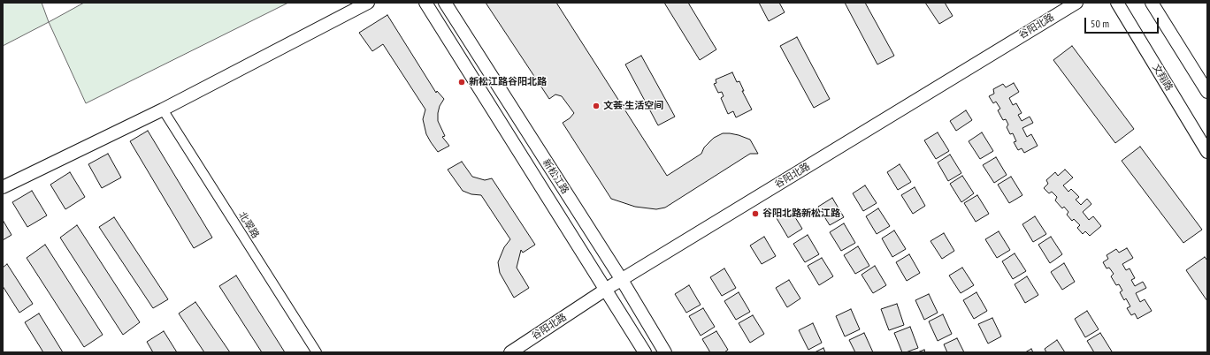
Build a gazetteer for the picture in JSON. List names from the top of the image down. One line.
{"streets":{"main road":["谷阳北路","文翔路","新松江路"],"street":["北翠路"]},"crossings":[["谷阳北路","新松江路"]],"places":["新松江路谷阳北路","文荟·生活空间","谷阳北路新松江路"],"scale_bar":"50 m"}
